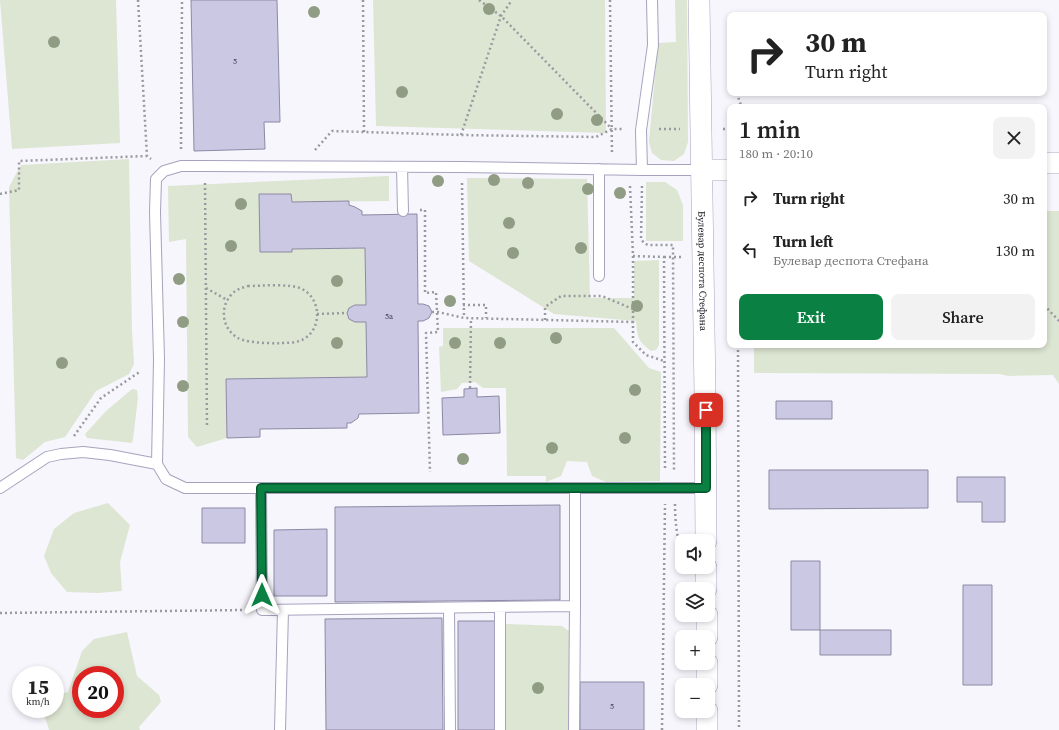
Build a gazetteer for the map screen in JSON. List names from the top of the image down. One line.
{"streets":{"street":["Булевар деспота Стефана"]},"house_numbers":["5","5a","5"],"page":{"turn":["30 m","Turn right"],"heading":["1 min","180 m · 20:10"],"list":[{"name":"Turn right","value":"30 m"},{"name":"Turn left","note":"Булевар деспота Стефана","value":"130 m"}],"buttons":["Exit","Share"],"map_buttons":["+","−"],"speed":"15 km/h","limit":"20"}}
